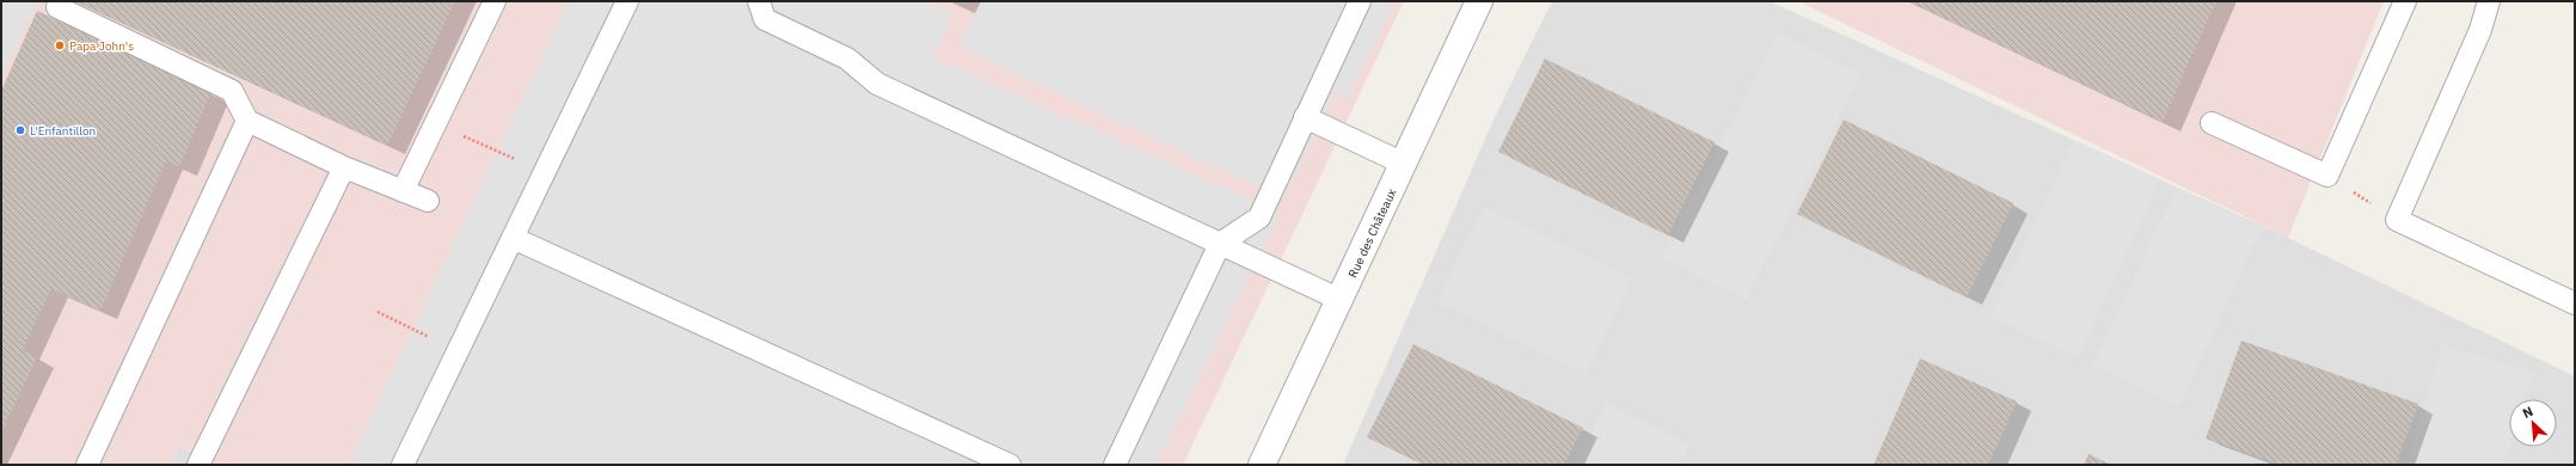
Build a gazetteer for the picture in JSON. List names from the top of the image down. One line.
{"streets":{"street":["Rue des Châteaux"]},"places":["Papa John's","L'Enfantillon"],"north":"top left"}
